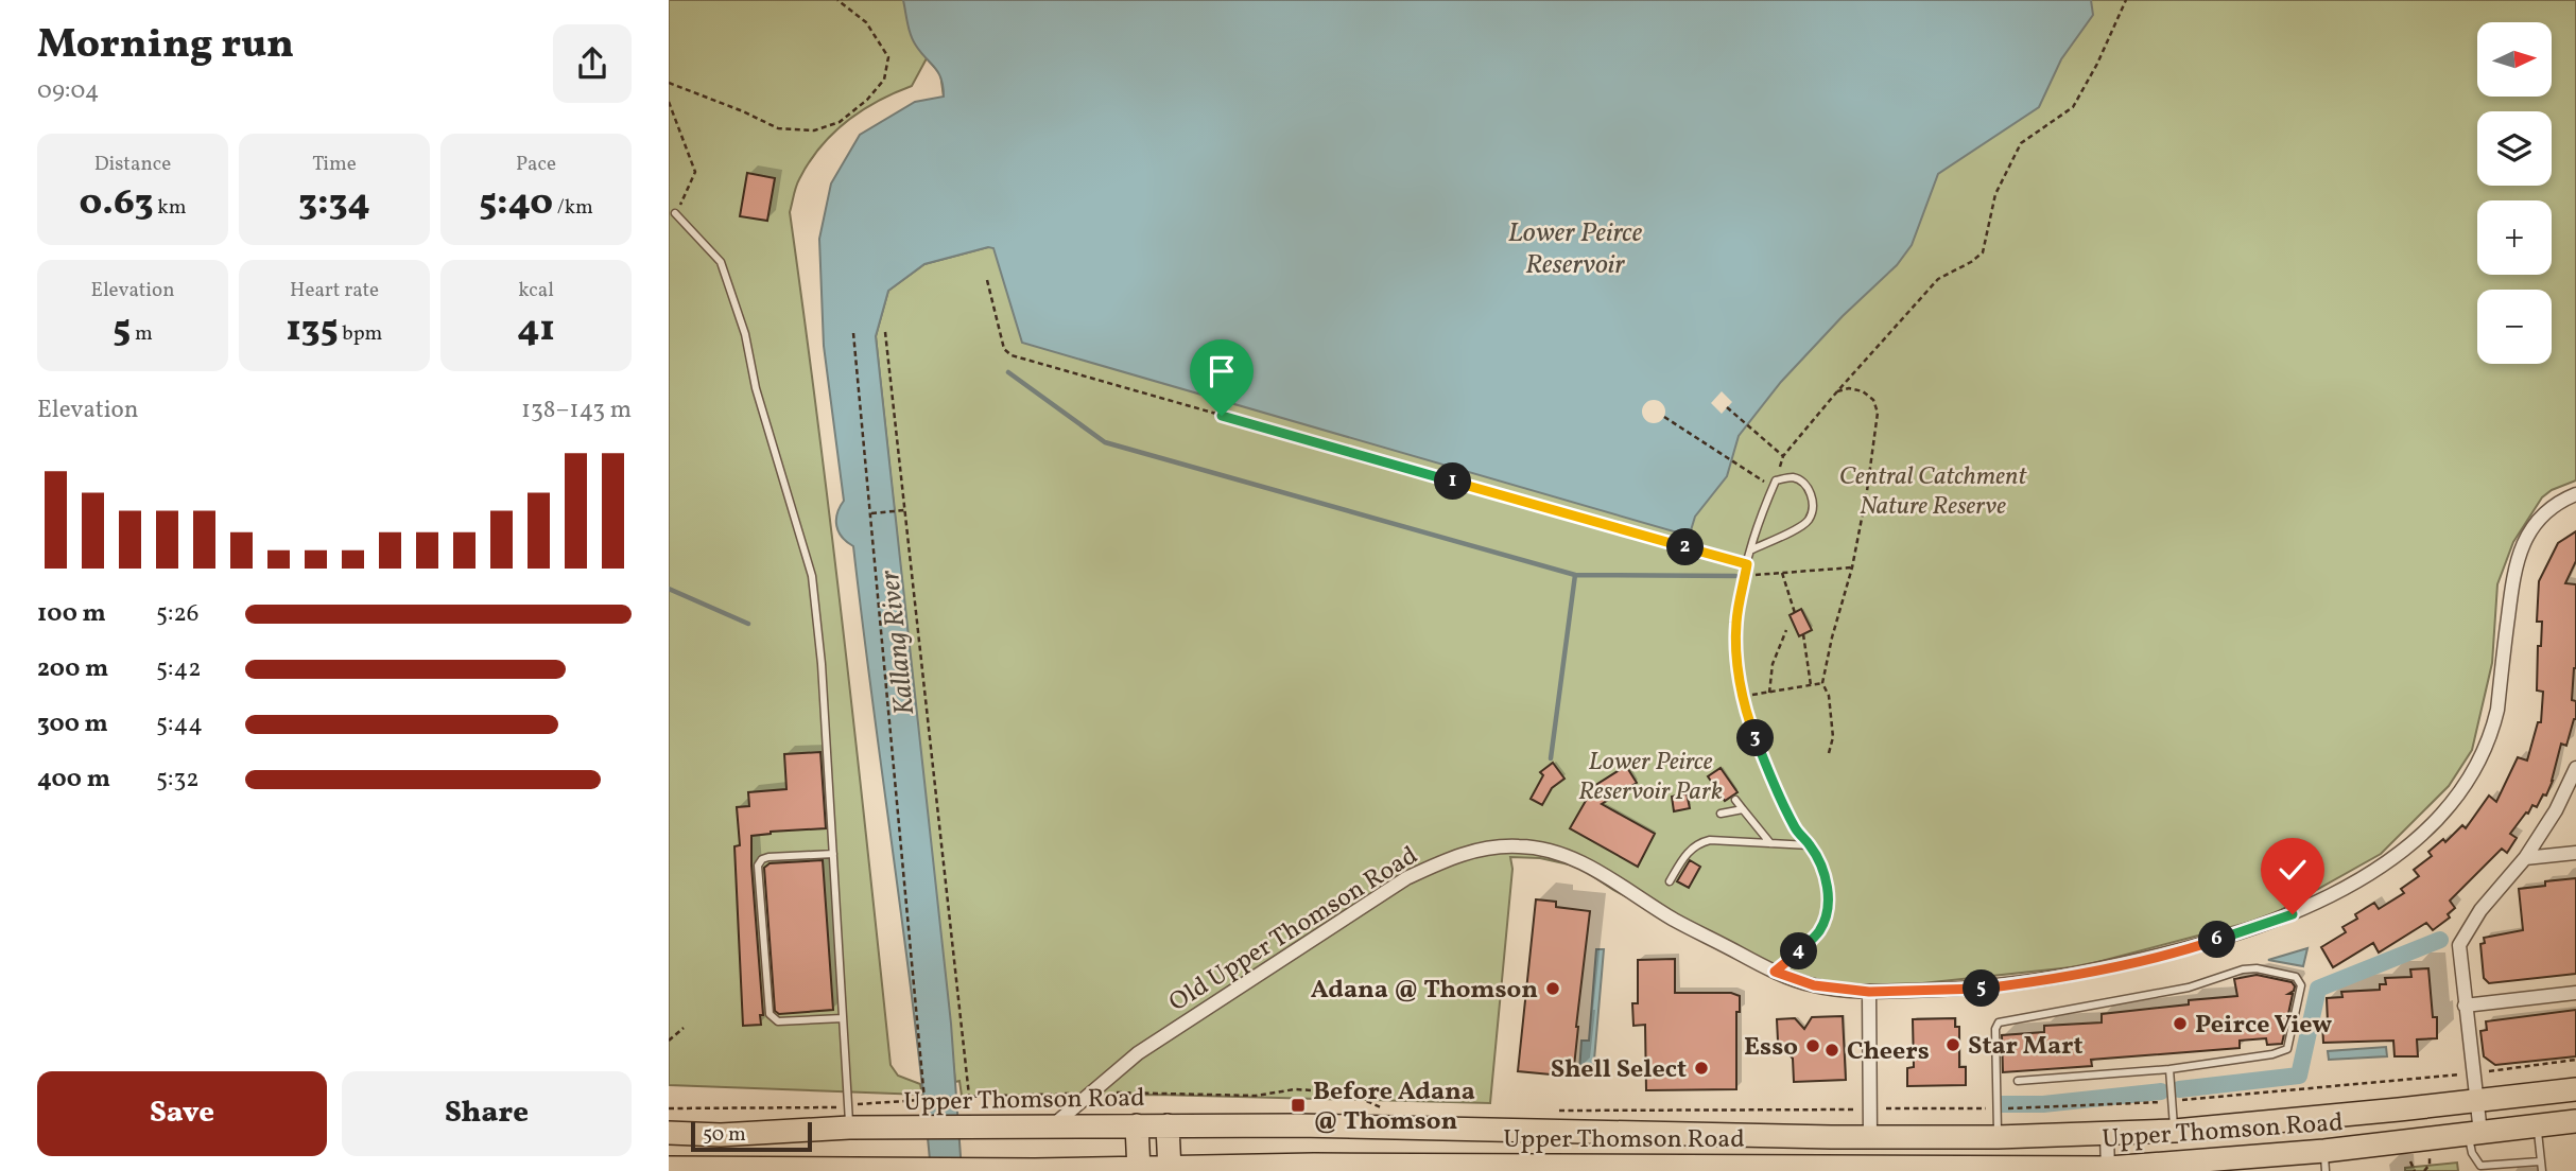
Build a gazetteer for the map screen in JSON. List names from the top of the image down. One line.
{"streets":{"main road":["Upper Thomson Road"],"street":["Old Upper Thomson Road"]},"crossings":[["Old Upper Thomson Road","Upper Thomson Road"]],"water":["Lower Peirce Reservoir","Kallang River"],"parks":["Central Catchment Nature Reserve","Lower Peirce Reservoir Park"],"places":{"other":["Adana @ Thomson","Peirce View","Star Mart","Esso","Cheers","Shell Select"],"transit":["Before Adana @ Thomson"]},"scale_bar":"50 m","north":"right","page":{"heading":["Morning run","09:04"],"map_buttons":["+","−"],"stats":[["Distance","0.63 km"],["Time","3:34"],["Pace","5:40 /km"],["Elevation","5 m"],["Heart rate","135 bpm"],["kcal","41"]],"chart":["Elevation","138–143 m"],"pins":["1","2","3","6","4","5"],"list":[{"name":"100 m","note":"5:26"},{"name":"200 m","note":"5:42"},{"name":"300 m","note":"5:44"},{"name":"400 m","note":"5:32"}],"buttons":["Save","Share"],"scale":"50 m"}}
